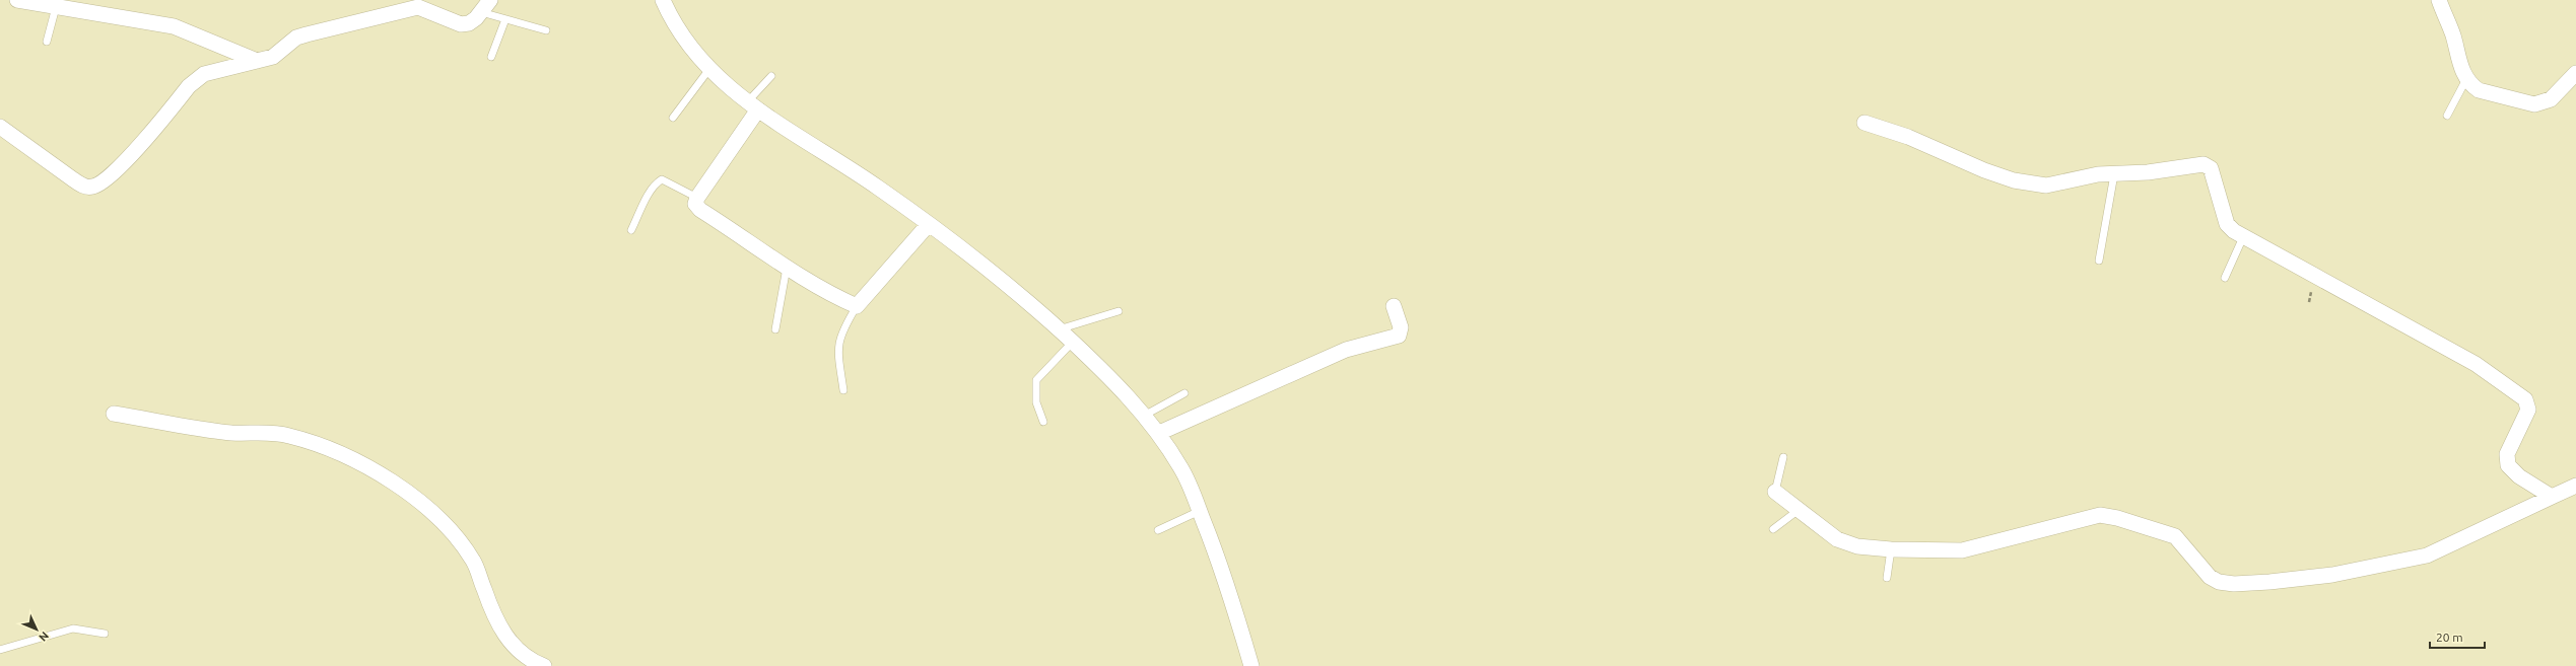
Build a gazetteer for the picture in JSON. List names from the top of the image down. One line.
{"scale_bar":"20 m","north":"bottom right"}
